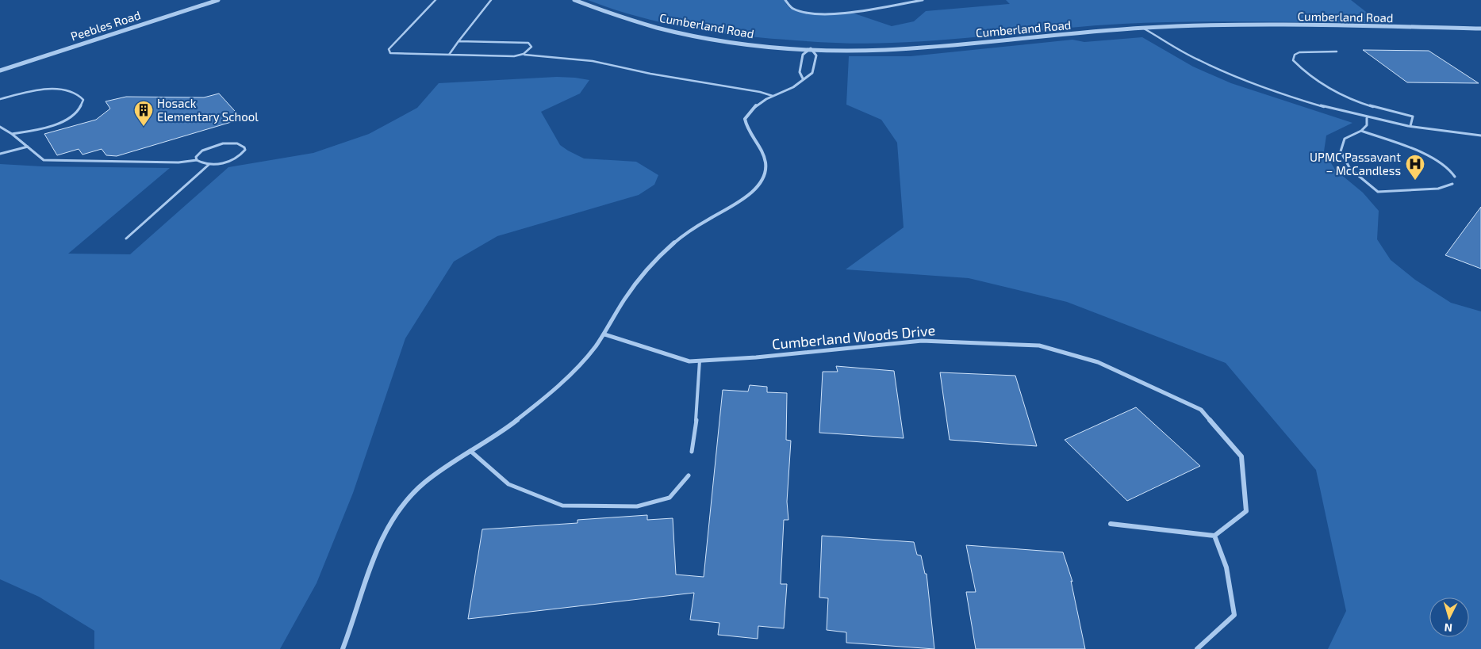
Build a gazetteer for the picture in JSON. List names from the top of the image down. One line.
{"streets":{"street":["Cumberland Road","Peebles Road","Cumberland Woods Drive"]},"places":{"building":["Hosack Elementary School"],"hospital":["UPMC Passavant – McCandless"]},"north":"bottom"}
